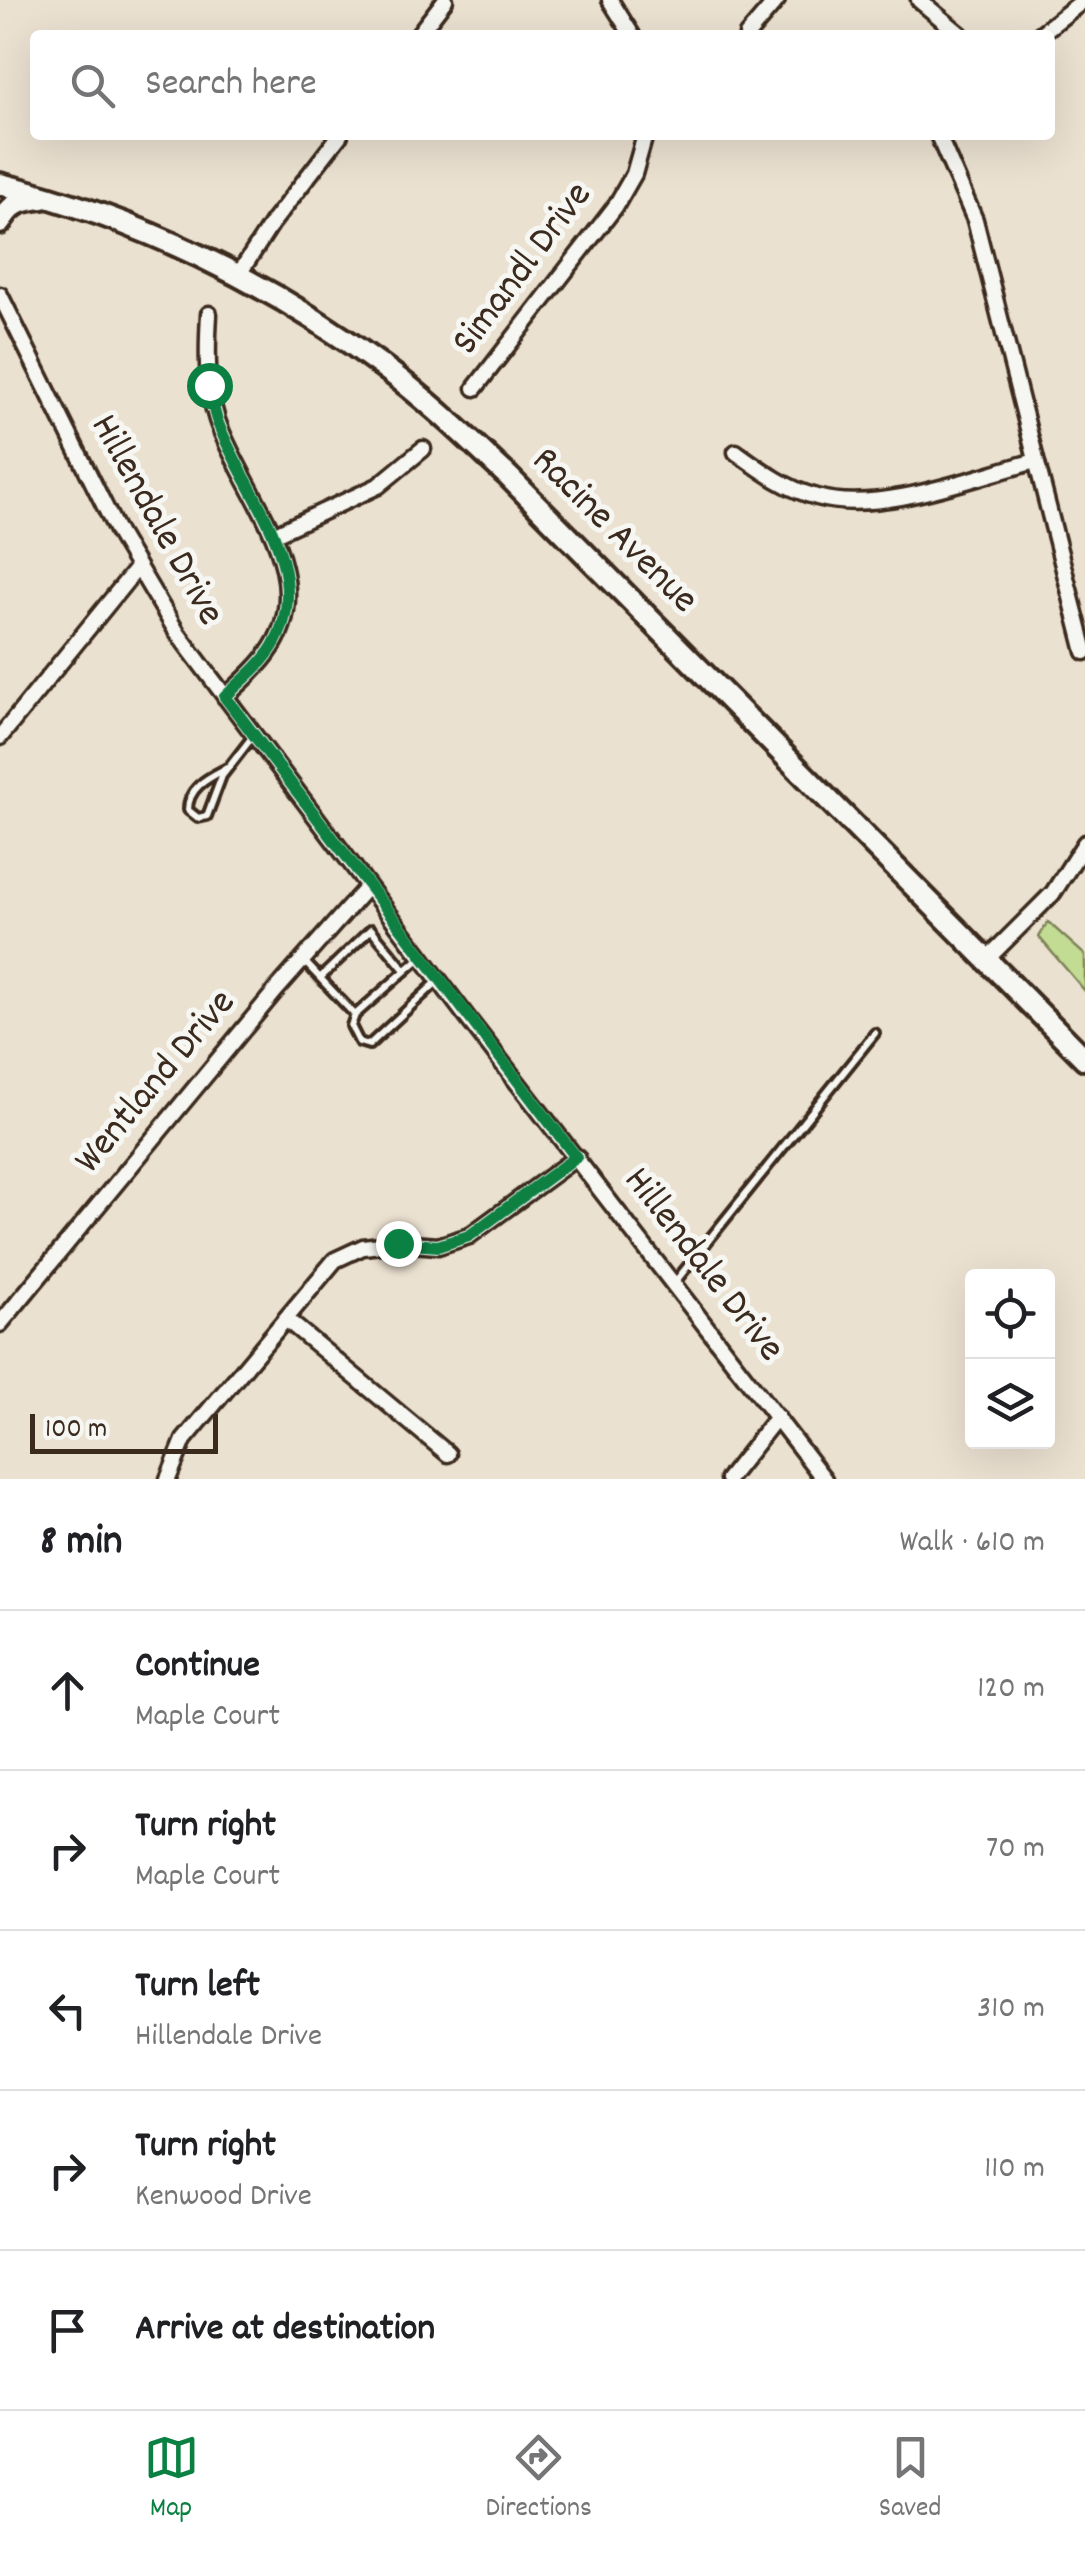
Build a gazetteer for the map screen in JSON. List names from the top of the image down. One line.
{"streets":{"main road":["Racine Avenue"],"street":["Simandl Drive","Hillendale Drive","Wentland Drive"]},"crossings":[["Hillendale Drive","Wentland Drive"]],"scale_bar":"100 m","page":{"search":"Search here","scale":"100 m","heading":["8 min","Walk · 610 m"],"list":[["Continue","Maple Court","120 m"],["Turn right","Maple Court","70 m"],["Turn left","Hillendale Drive","310 m"],["Turn right","Kenwood Drive","110 m"],"Arrive at destination"],"nav":["Map","Directions","Saved"]}}
